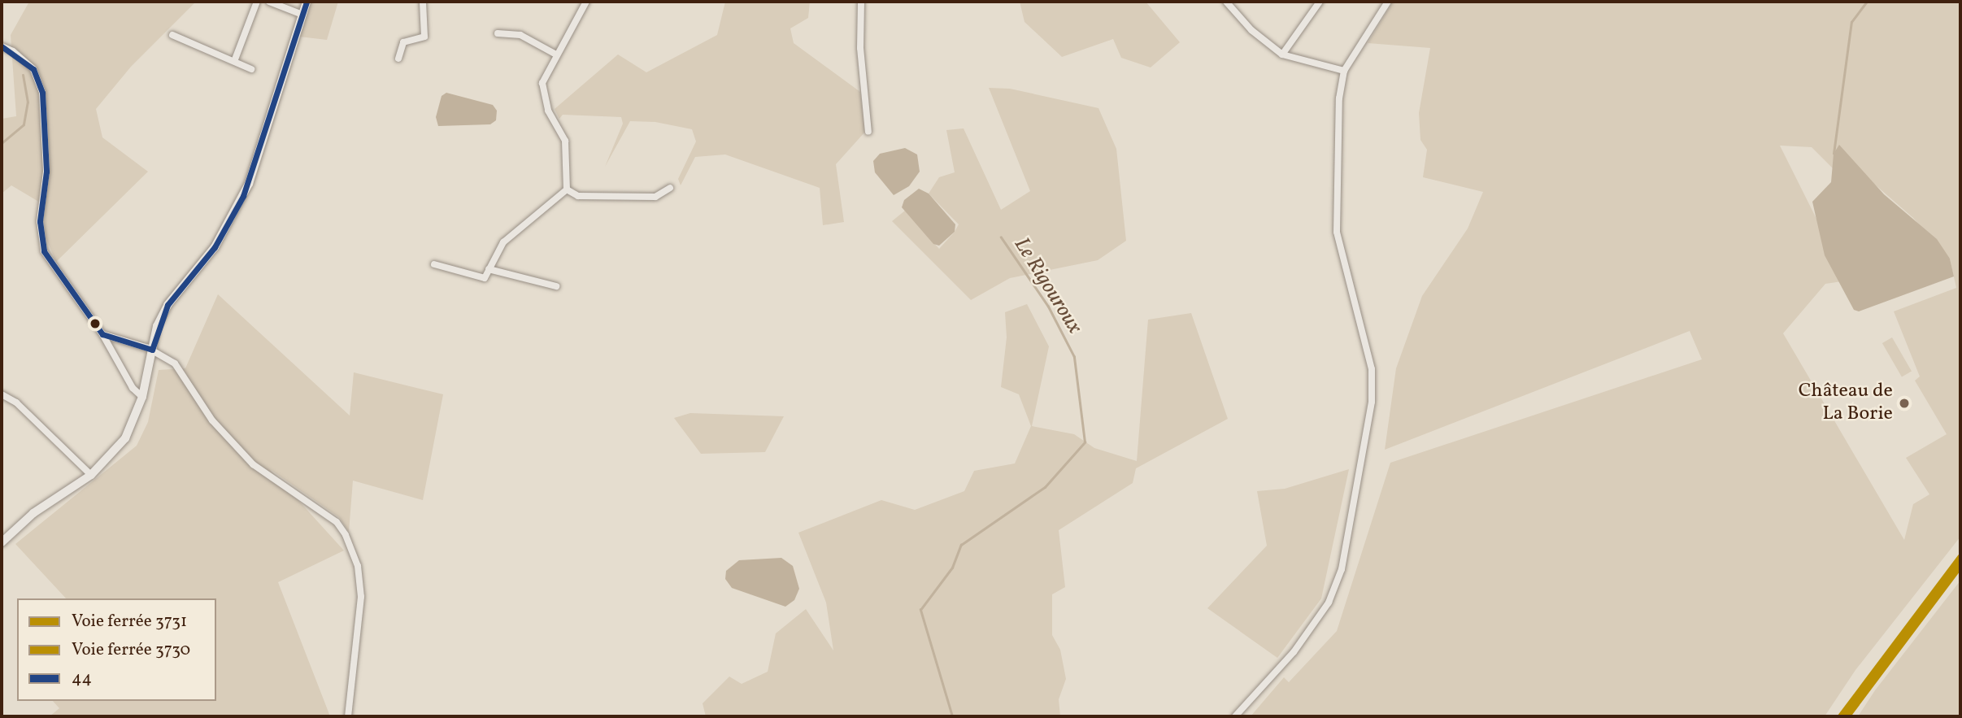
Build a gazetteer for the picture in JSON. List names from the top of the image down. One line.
{"water":["Le Rigouroux"],"places":["Château de La Borie"],"lines":["transit line 44","rail line 3731","rail line 3730"],"legend":["Voie ferrée 3731","Voie ferrée 3730","44"]}
